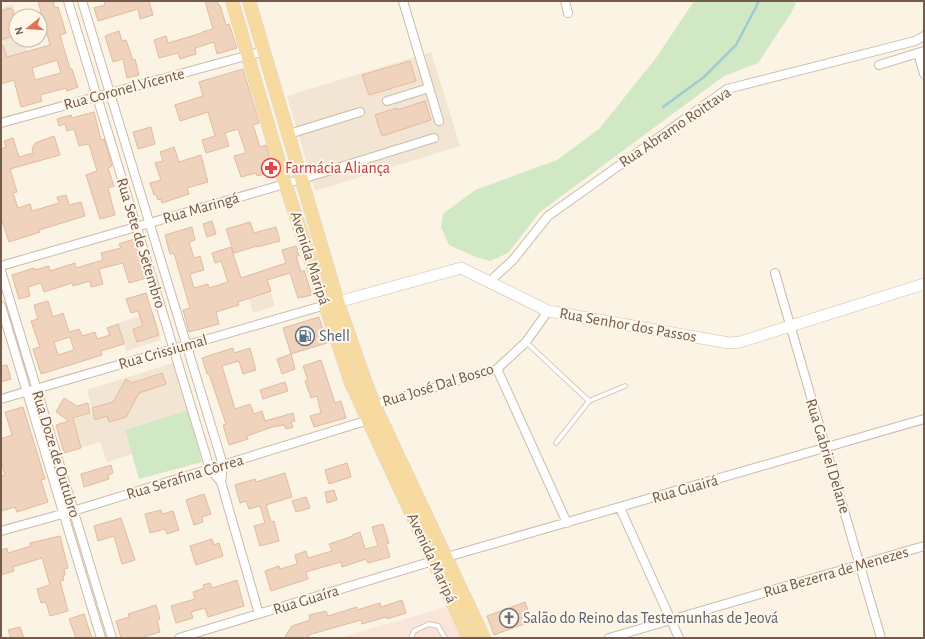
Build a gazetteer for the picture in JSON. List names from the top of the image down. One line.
{"streets":{"main road":["Avenida Maripá"],"street":["Rua Coronel Vicente","Rua Abramo Roittava","Rua Maringá","Rua Sete de Setembro","Rua Senhor dos Passos","Rua Crissiumal","Rua José Dal Bosco","Rua Doze de Outubro","Rua Gabriel Delane","Rua Serafina Côrrea","Rua Guairá","Rua Bezerra de Menezes","Rua Guaíra"]},"crossings":[["Rua Coronel Vicente","Rua Sete de Setembro"],["Rua Coronel Vicente","Avenida Maripá"],["Rua Abramo Roittava","Rua Senhor dos Passos"],["Rua Maringá","Rua Sete de Setembro"],["Rua Maringá","Avenida Maripá"],["Rua Sete de Setembro","Rua Crissiumal"],["Rua Sete de Setembro","Rua Serafina Côrrea"],["Rua Sete de Setembro","Rua Guaíra"],["Avenida Maripá","Rua Senhor dos Passos"],["Avenida Maripá","Rua Crissiumal"],["Avenida Maripá","Rua José Dal Bosco"],["Avenida Maripá","Rua Serafina Côrrea"],["Avenida Maripá","Rua Guairá"],["Avenida Maripá","Rua Guaíra"],["Rua Senhor dos Passos","Rua Crissiumal"],["Rua Senhor dos Passos","Rua José Dal Bosco"],["Rua Senhor dos Passos","Rua Gabriel Delane"],["Rua Crissiumal","Rua Doze de Outubro"],["Rua José Dal Bosco","Rua Serafina Côrrea"],["Rua Doze de Outubro","Rua Serafina Côrrea"],["Rua Gabriel Delane","Rua Guairá"],["Rua Gabriel Delane","Rua Bezerra de Menezes"],["Rua Guairá","Rua Guaíra"]],"places":{"pharmacy":["Farmácia Aliança"],"fuel station":["Shell"],"church":["Salão do Reino das Testemunhas de Jeová"]},"north":"left"}
